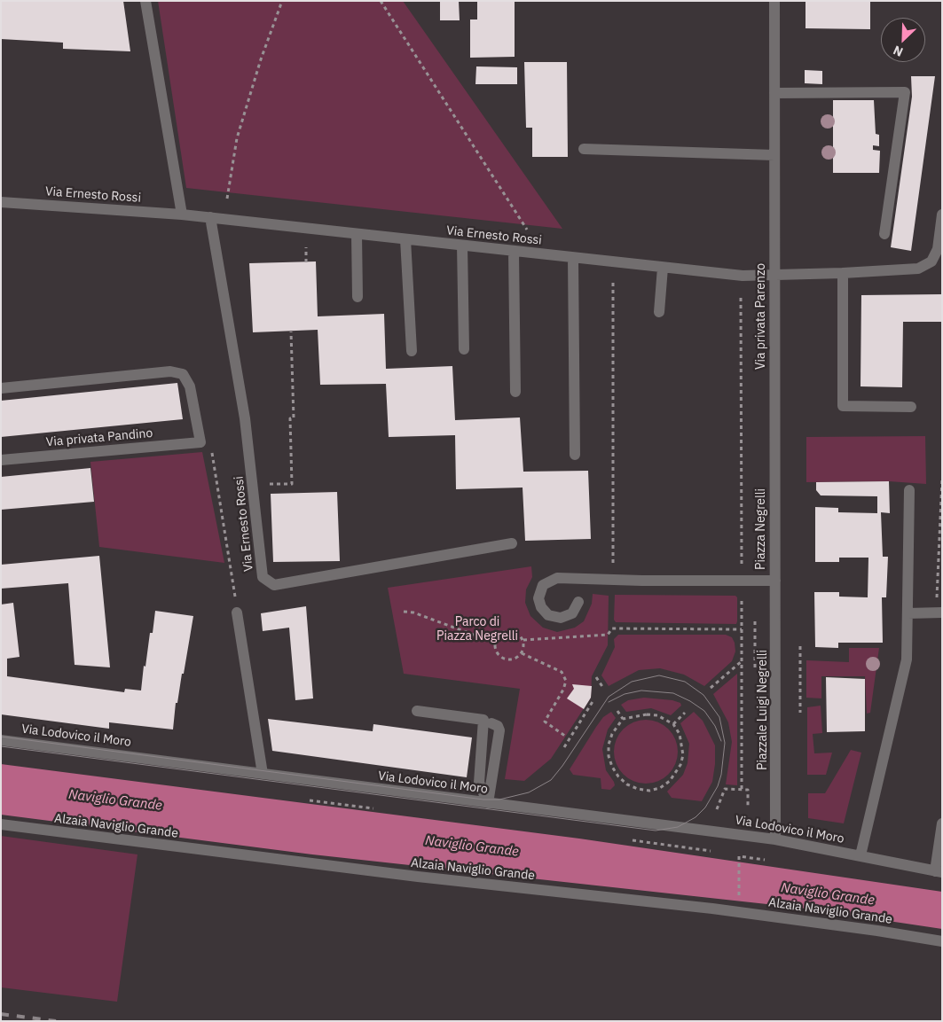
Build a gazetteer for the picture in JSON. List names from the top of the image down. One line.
{"streets":{"street":["Via Ernesto Rossi","Via privata Parenzo","Via privata Pandino","Piazza Negrelli","Piazzale Luigi Negrelli","Via Lodovico il Moro","Alzaia Naviglio Grande"]},"crossings":[["Via Ernesto Rossi","Via privata Parenzo"],["Via privata Parenzo","Piazza Negrelli"],["Piazza Negrelli","Piazzale Luigi Negrelli"],["Piazzale Luigi Negrelli","Via Lodovico il Moro"]],"water":["Naviglio Grande"],"parks":["Parco di Piazza Negrelli"],"north":"bottom left"}
